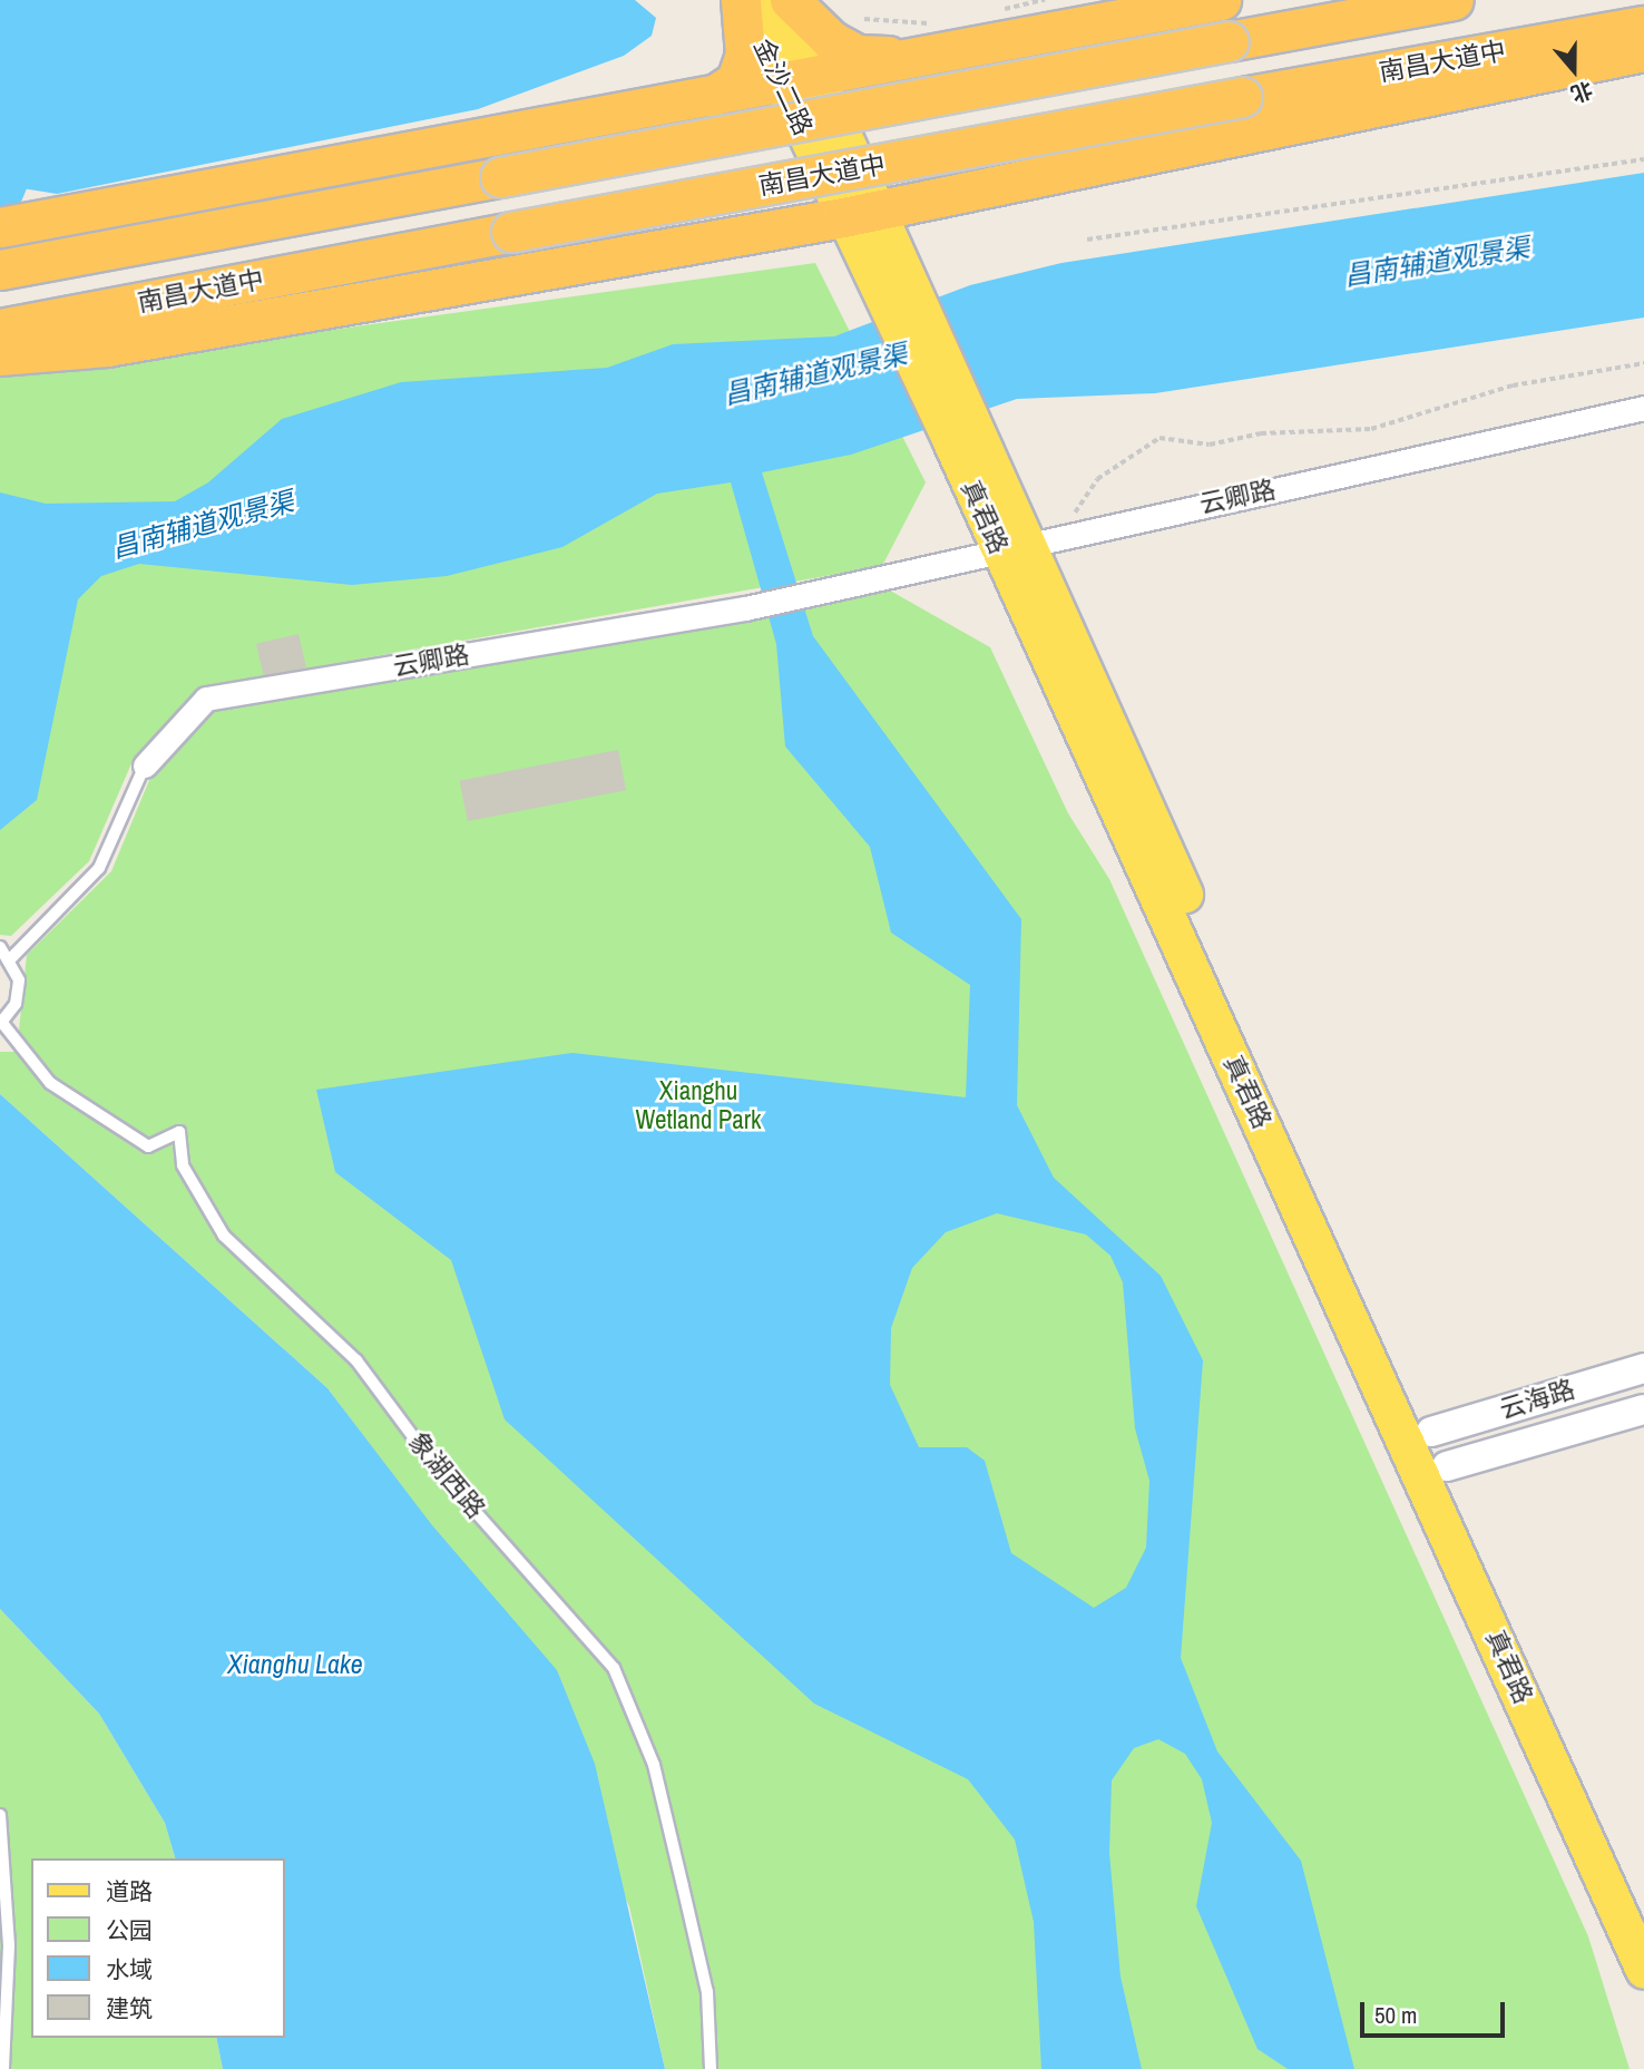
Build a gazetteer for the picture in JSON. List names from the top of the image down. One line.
{"streets":{"highway":["南昌大道中"],"main road":["金沙二路","真君路"],"street":["云卿路","云海路"],"lane":["象湖西路"]},"crossings":[["金沙二路","真君路"],["云卿路","真君路"],["真君路","云海路"]],"water":["昌南辅道观景渠","Xianghu Lake"],"parks":["Xianghu Wetland Park"],"legend":["道路","公园","水域","建筑"],"scale_bar":"50 m","north":"bottom"}
